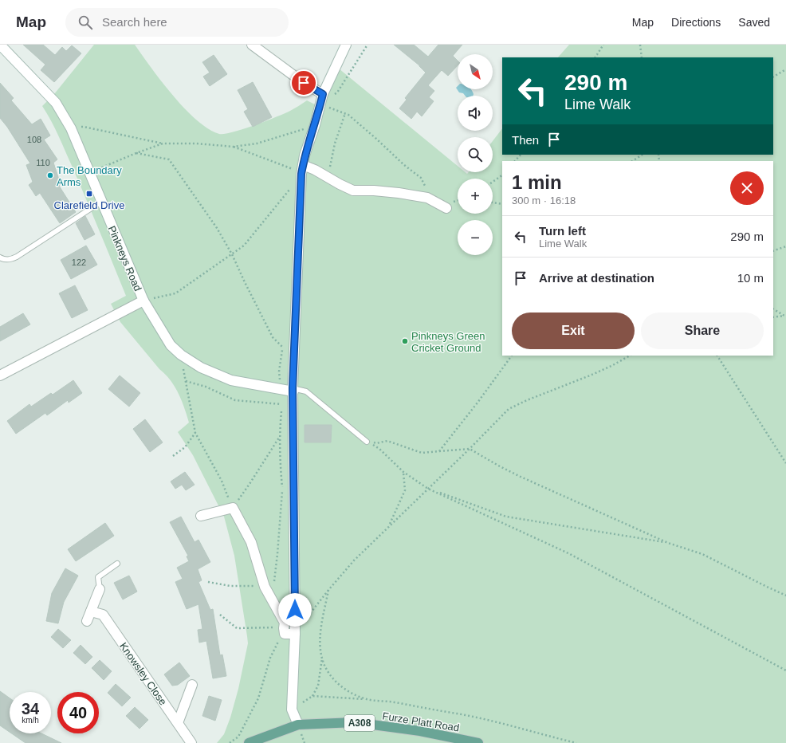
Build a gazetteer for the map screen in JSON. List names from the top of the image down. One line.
{"streets":{"main road":["Furze Platt Road","A308"],"street":["Pinkneys Road","Knowsley Close"]},"places":{"other":["The Boundary Arms","Pinkneys Green Cricket Ground"],"transit":["Clarefield Drive"]},"house_numbers":["108","110","122"],"north":"bottom right","page":{"header":"Map","search":"Search here","nav":["Map","Directions","Saved"],"map_buttons":["+","−"],"turn":["290 m","Lime Walk"],"then":"Then","heading":["1 min","300 m · 16:18"],"list":[{"name":"Turn left","note":"Lime Walk","value":"290 m"},{"name":"Arrive at destination","value":"10 m"}],"buttons":["Exit","Share"],"speed":"34 km/h","limit":"40"}}
